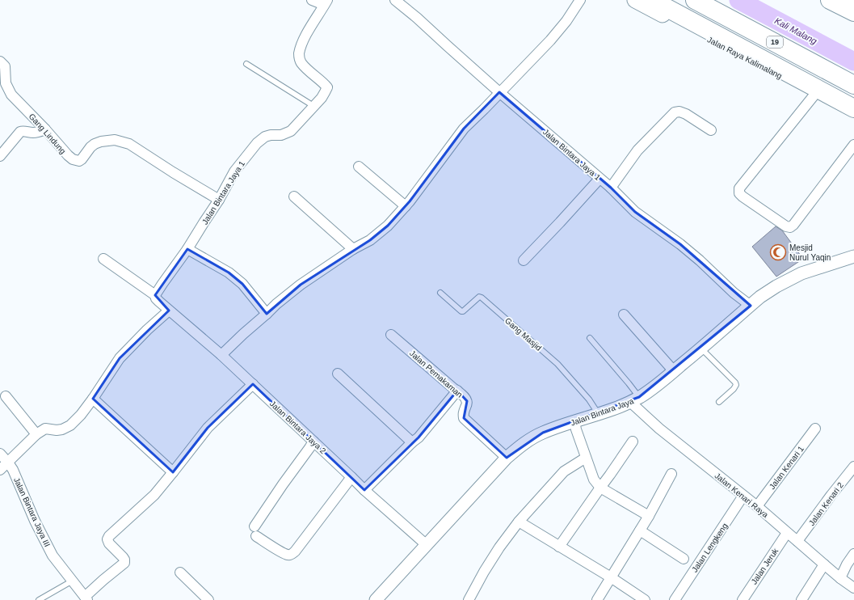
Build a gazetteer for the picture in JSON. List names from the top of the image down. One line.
{"streets":{"highway":["19"],"main road":["Jalan Raya Kalimalang"],"street":["Gang Lindung","Jalan Bintara Jaya 1","Jalan Pemakaman","Jalan Bintara Jaya","Jalan Bintara Jaya 2","Jalan Kenari 1","Jalan Kenari Raya","Jalan Kenari 2","Jalan Bintara Jaya III","Jalan Lengkeng","Jalan Jeruk"],"lane":["Gang Masjid"]},"crossings":[["Gang Lindung","Jalan Bintara Jaya 1"],["Jalan Bintara Jaya 1","Jalan Bintara Jaya"],["Gang Masjid","Jalan Bintara Jaya"],["Jalan Pemakaman","Jalan Bintara Jaya"],["Jalan Bintara Jaya","Jalan Bintara Jaya 2"],["Jalan Bintara Jaya","Jalan Kenari Raya"],["Jalan Kenari 1","Jalan Kenari Raya"],["Jalan Kenari Raya","Jalan Kenari 2"],["Jalan Kenari Raya","Jalan Lengkeng"],["Jalan Kenari Raya","Jalan Jeruk"]],"water":["Kali Malang"],"places":{"mosque":["Mesjid Nurul Yaqin"]}}
